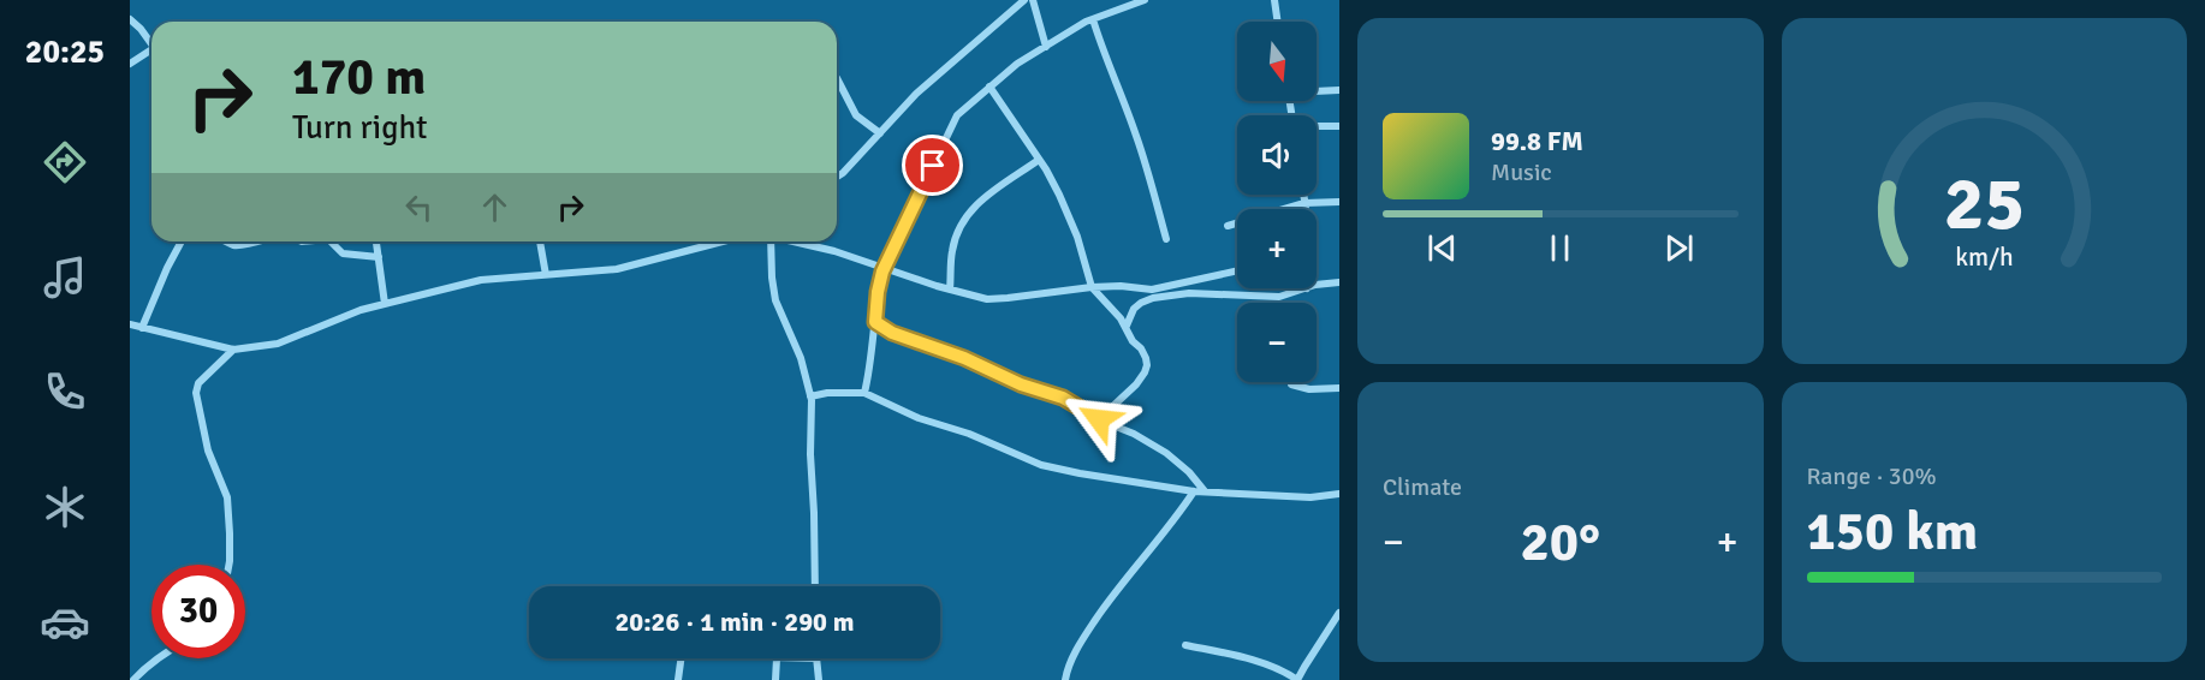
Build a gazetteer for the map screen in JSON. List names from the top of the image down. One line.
{"north":"bottom","page":{"tabs":"20:25","map_buttons":["+","−"],"turn":["170 m","Turn right"],"song":["99.8 FM","Music"],"tile":["Climate",["Range · 30%","150 km"]],"heat":["−","20°","+"],"limit":"30","trip":"20:26 · 1 min · 290 m","gauge":["25","km/h"]}}
